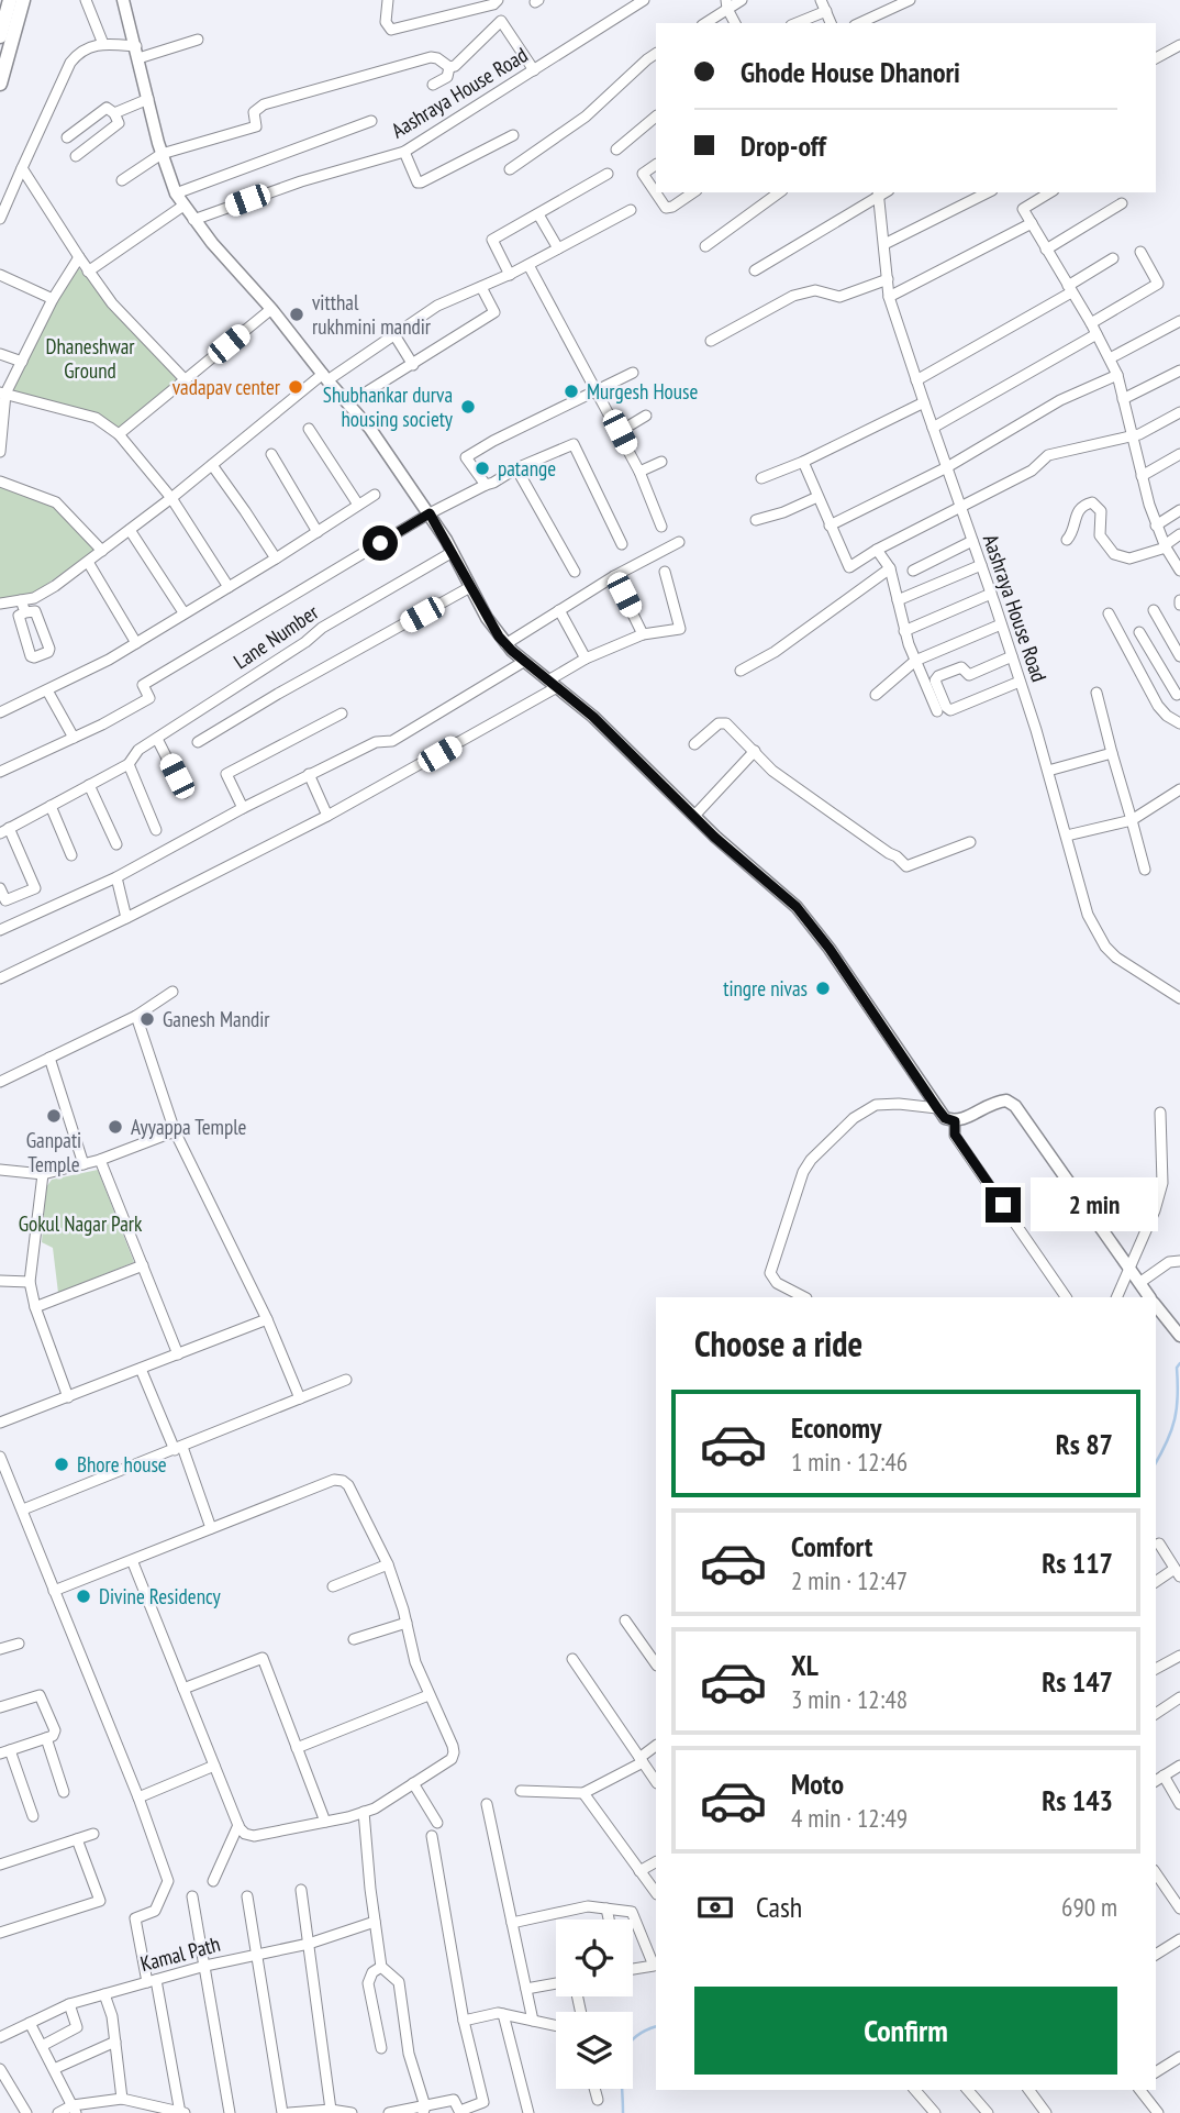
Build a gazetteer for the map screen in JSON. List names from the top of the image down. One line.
{"streets":{"street":["Aashraya House Road","Lane Number","Kamal Path"]},"parks":["Dhaneshwar Ground","Gokul Nagar Park"],"places":["vitthal rukhmini mandir","vadapav center","Murgesh House","Shubhankar durva housing society","patange","tingre nivas","Ganesh Mandir","Ganpati Temple","Ayyappa Temple","Bhore house","Divine Residency"],"page":{"banner":["Ghode House Dhanori","Drop-off"],"bubble":"2 min","heading":"Choose a ride","list":[{"name":"Economy","note":"1 min · 12:46","value":"Rs 87"},{"name":"Comfort","note":"2 min · 12:47","value":"Rs 117"},{"name":"XL","note":"3 min · 12:48","value":"Rs 147"},{"name":"Moto","note":"4 min · 12:49","value":"Rs 143"}],"pay":["Cash","690 m"],"buttons":"Confirm"}}
